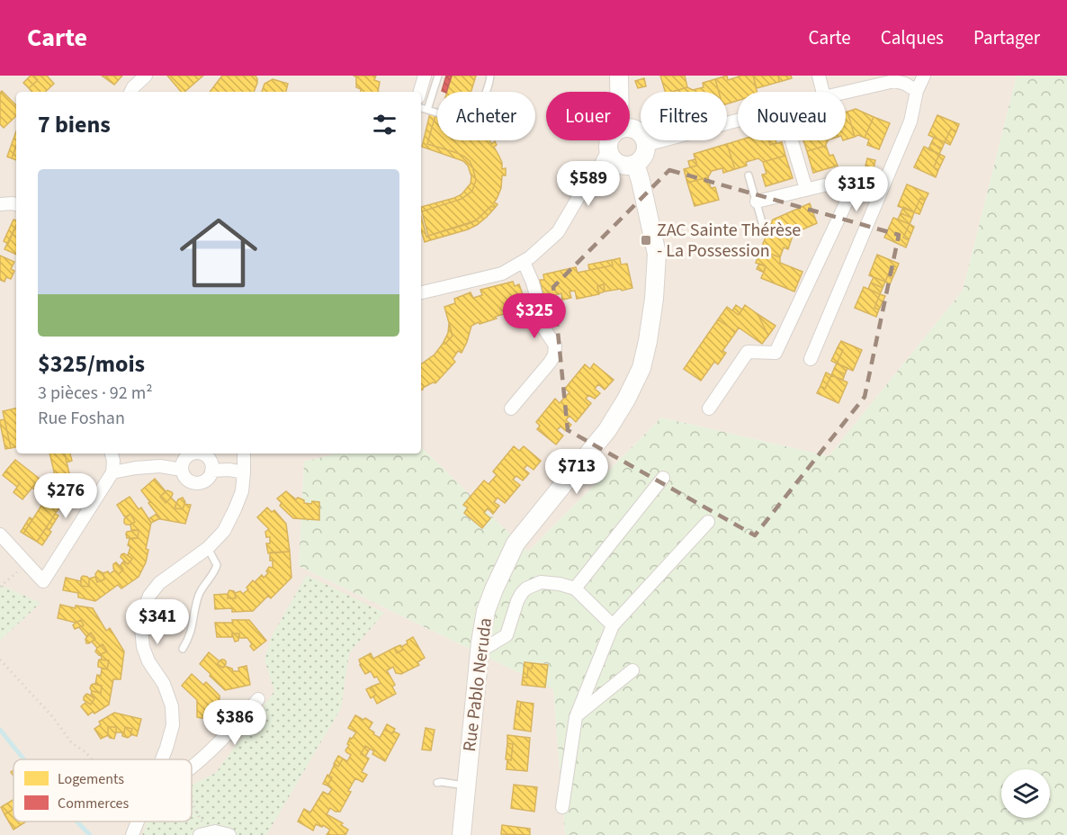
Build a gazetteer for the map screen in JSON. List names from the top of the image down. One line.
{"streets":{"main road":["Rue Pablo Neruda"]},"places":{"transit":["ZAC Sainte Thérèse - La Possession"]},"legend":["Logements","Commerces"],"page":{"header":"Carte","nav":["Carte","Calques","Partager"],"chip":["Acheter","Louer","Filtres","Nouveau"],"heading":"7 biens","list":[{"name":"$325/mois","note":"3 pièces · 92 m² · Rue Foshan"}],"price":["$589","$315","$325","$713","$276","$341","$386"]}}
